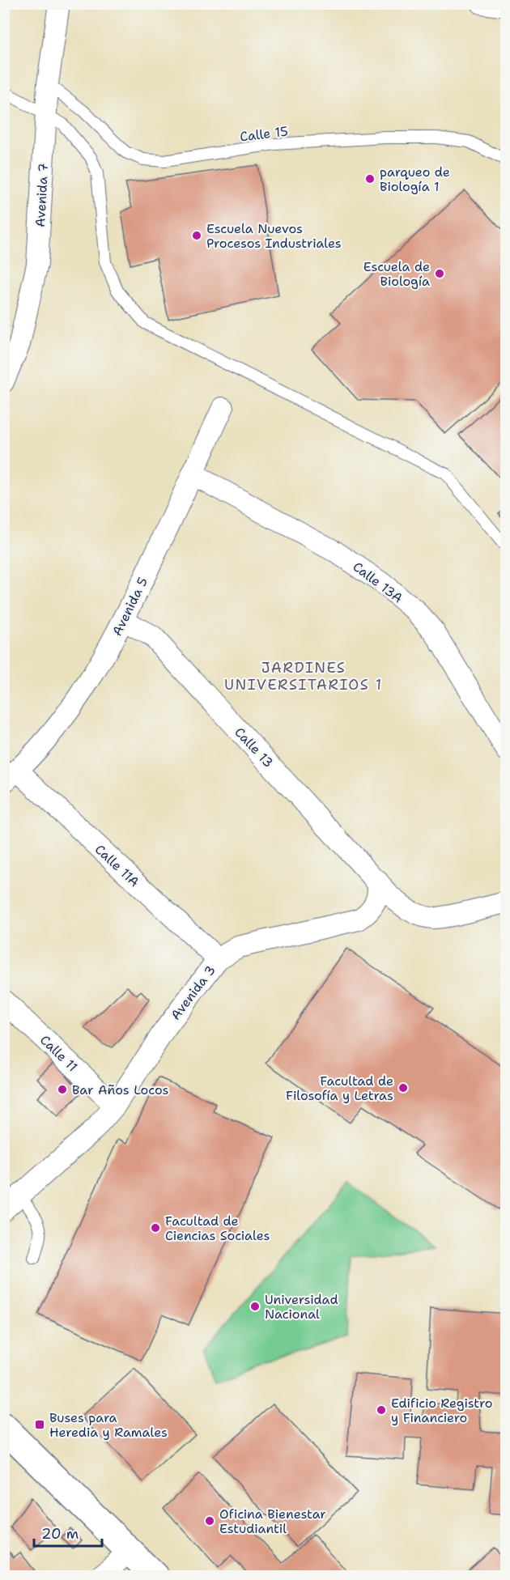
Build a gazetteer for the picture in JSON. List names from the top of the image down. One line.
{"streets":{"street":["Avenida 7","Calle 13A","Avenida 5","Calle 13","Calle 11A","Avenida 3","Calle 11"],"lane":["Calle 15"]},"crossings":[["Calle 15","Avenida 7"],["Calle 13A","Avenida 5"],["Avenida 5","Calle 13"],["Avenida 5","Calle 11A"],["Calle 13","Avenida 3"],["Calle 11A","Avenida 3"],["Avenida 3","Calle 11"]],"districts":["JARDINES UNIVERSITARIOS 1"],"places":{"other":["parqueo de Biología 1","Escuela Nuevos Procesos Industriales","Escuela de Biología","Facultad de Filosofía y Letras","Bar Años Locos","Facultad de Ciencias Sociales","Universidad Nacional","Edificio Registro y Financiero","Oficina Bienestar Estudiantil"],"transit":["Buses para Heredia y Ramales"]},"scale_bar":"20 m"}
